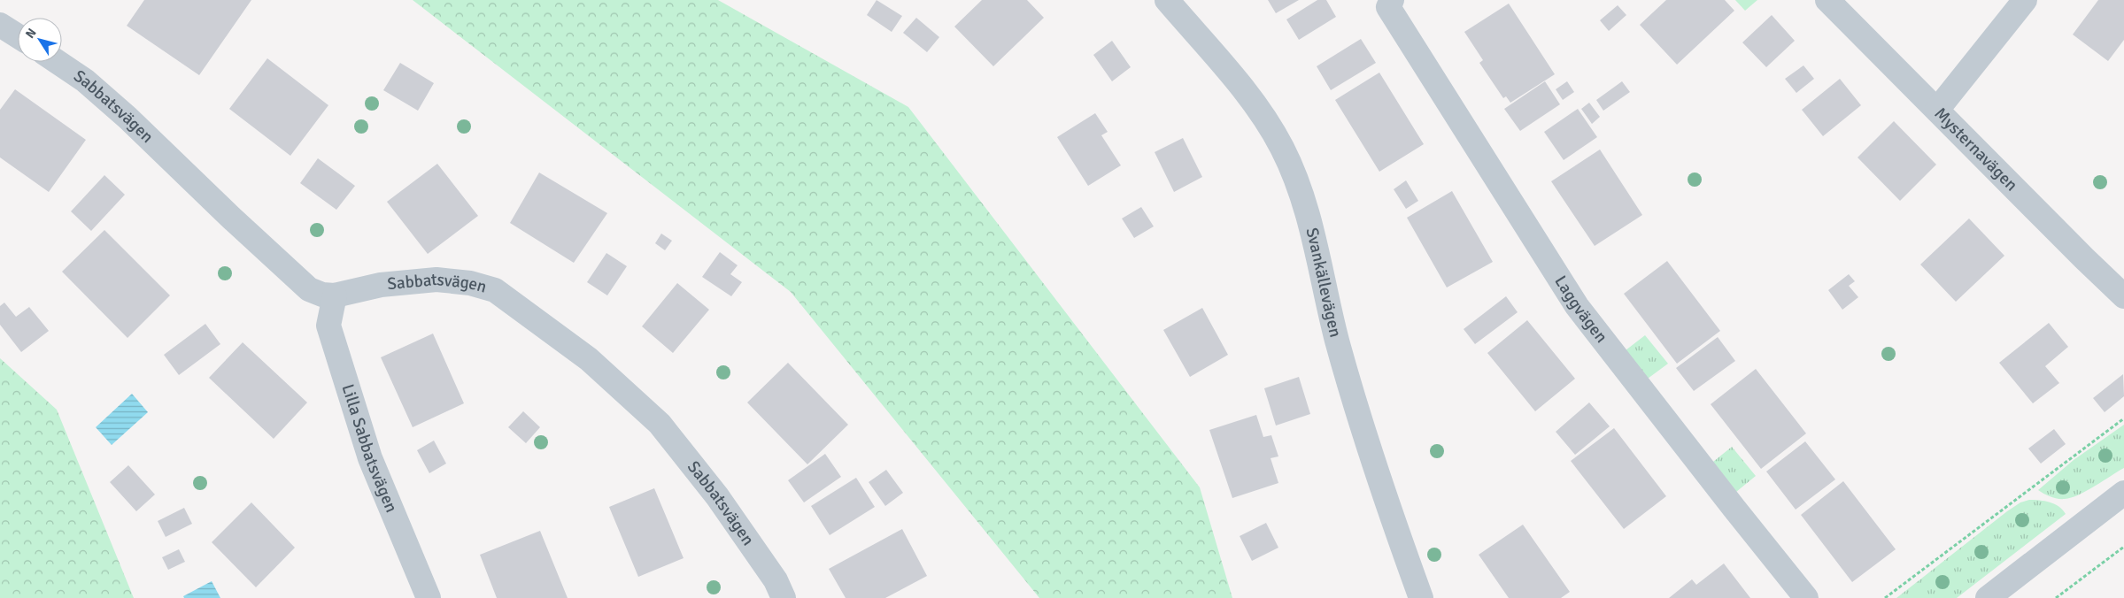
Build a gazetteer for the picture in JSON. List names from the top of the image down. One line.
{"streets":{"street":["Sabbatsvägen","Mysternavägen","Svankällevägen","Laggvägen","Lilla Sabbatsvägen"]},"crossings":[["Sabbatsvägen","Lilla Sabbatsvägen"]],"north":"top left"}
